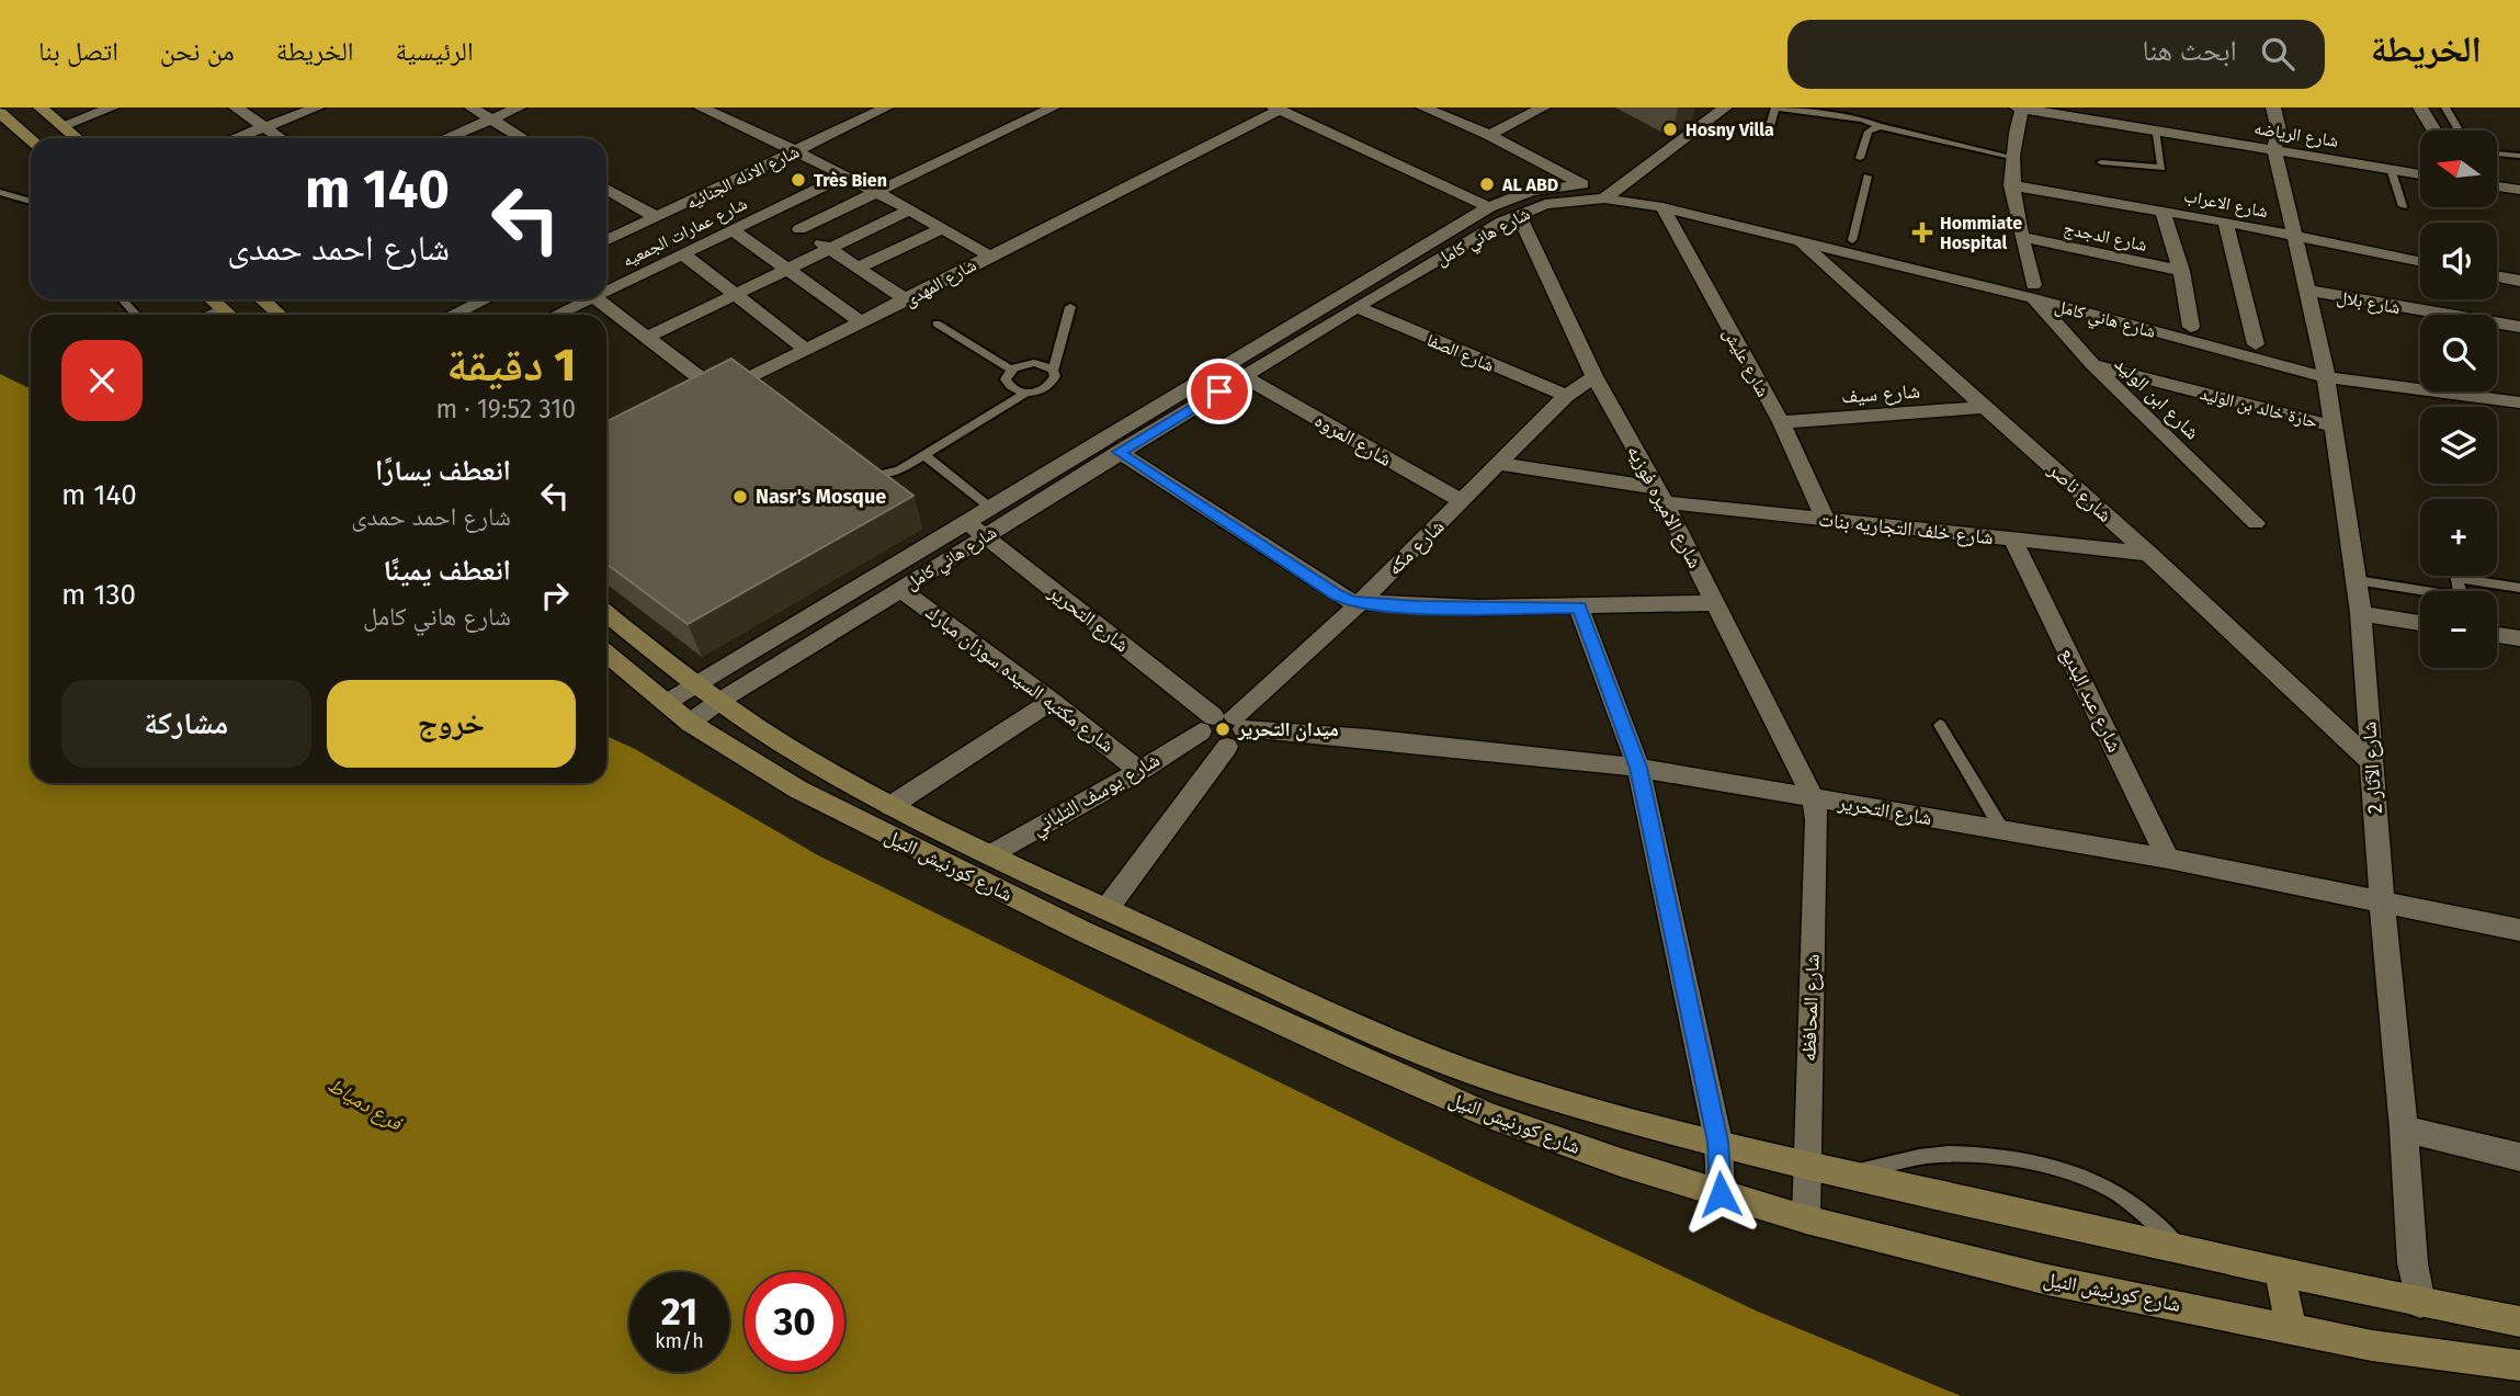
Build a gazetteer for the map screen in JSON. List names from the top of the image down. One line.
{"streets":{"main road":["شارع كورنيش النيل"],"street":["شارع الرياضه","شارع الادله الجنائيه","شارع الاعراب","شارع عمارات الجمعيه","شارع هاني كامل","شارع الدجدج","شارع المهدى","شارع بلال","شارع الصفا","شارع عليش","شارع سيف","شارع ابن الوليد","حارة خالد بن الوليد","شارع المروه","شارع ناصر","شارع الاميره فوزيه","شارع خلف التجاريه بنات","شارع مكه","شارع التحرير","شارع مكتبه السيده سوزان مبارك","شارع عبد البديع","شارع الآثار 2","شارع يوسف التلباني","شارع المحافظه"]},"crossings":[["شارع الرياضه","شارع الآثار 2"],["شارع الاعراب","شارع الآثار 2"],["شارع هاني كامل","شارع الصفا"],["شارع هاني كامل","شارع عليش"],["شارع هاني كامل","شارع ابن الوليد"],["شارع هاني كامل","شارع المروه"],["شارع هاني كامل","شارع ناصر"],["شارع هاني كامل","شارع الاميره فوزيه"],["شارع هاني كامل","شارع التحرير"],["شارع هاني كامل","شارع مكتبه السيده سوزان مبارك"],["شارع هاني كامل","شارع الآثار 2"],["شارع هاني كامل","شارع كورنيش النيل"],["شارع بلال","شارع الآثار 2"],["شارع الصفا","شارع مكه"],["شارع عليش","شارع سيف"],["شارع عليش","شارع خلف التجاريه بنات"],["شارع سيف","شارع ناصر"],["شارع ابن الوليد","حارة خالد بن الوليد"],["حارة خالد بن الوليد","شارع الآثار 2"],["شارع المروه","شارع مكه"],["شارع ناصر","شارع خلف التجاريه بنات"],["شارع ناصر","شارع الآثار 2"],["شارع الاميره فوزيه","شارع خلف التجاريه بنات"],["شارع الاميره فوزيه","شارع مكه"],["شارع الاميره فوزيه","شارع التحرير"],["شارع الاميره فوزيه","شارع المحافظه"],["شارع خلف التجاريه بنات","شارع مكه"],["شارع خلف التجاريه بنات","شارع عبد البديع"],["شارع مكه","شارع التحرير"],["شارع مكه","شارع يوسف التلباني"],["شارع مكه","شارع كورنيش النيل"],["شارع التحرير","شارع عبد البديع"],["شارع التحرير","شارع الآثار 2"],["شارع التحرير","شارع يوسف التلباني"],["شارع التحرير","شارع المحافظه"],["شارع مكتبه السيده سوزان مبارك","شارع يوسف التلباني"],["شارع الآثار 2","شارع كورنيش النيل"],["شارع يوسف التلباني","شارع كورنيش النيل"],["شارع كورنيش النيل","شارع المحافظه"]],"water":["فرع دمياط"],"places":{"other":["Hosny Villa","Très Bien","AL ABD","Nasr's Mosque","ميدان التحرير"],"health":["Hommiate Hospital"]},"north":"left","page":{"header":"الخريطة","search":"ابحث هنا","nav":["الرئيسية","الخريطة","من نحن","اتصل بنا"],"map_buttons":["+","−"],"turn":["140 m","شارع احمد حمدى"],"heading":["1 دقيقة","310 m · 19:52"],"list":[{"name":"انعطف يسارًا","note":"شارع احمد حمدى","value":"140 m"},{"name":"انعطف يمينًا","note":"شارع هاني كامل","value":"130 m"}],"buttons":["خروج","مشاركة"],"speed":"21 km/h","limit":"30"}}
